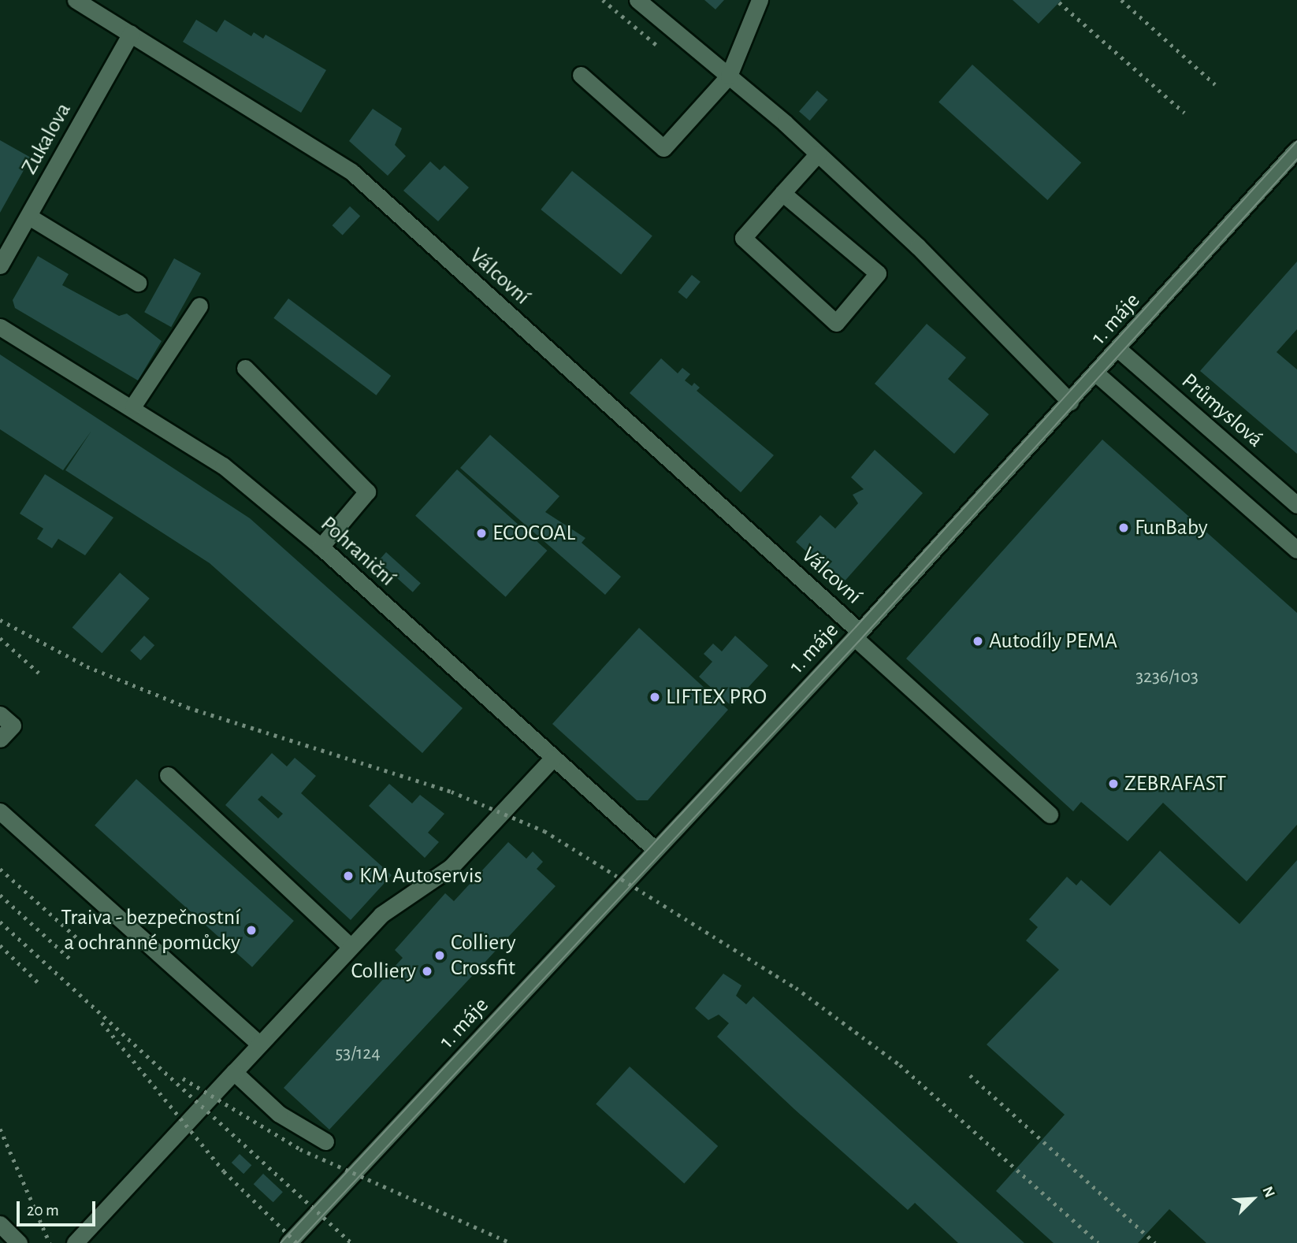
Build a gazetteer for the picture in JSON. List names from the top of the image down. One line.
{"streets":{"street":["Zukalova","Válcovní","1. máje","Průmyslová","Pohraniční"]},"crossings":[["Zukalova","Válcovní"],["Válcovní","1. máje"],["1. máje","Průmyslová"],["1. máje","Pohraniční"]],"places":["FunBaby","ECOCOAL","Autodíly PEMA","LIFTEX PRO","ZEBRAFAST","KM Autoservis","Traiva - bezpečnostní a ochranné pomůcky","Colliery Crossfit","Colliery"],"house_numbers":["3236/103","53/124"],"scale_bar":"20 m","north":"top right"}
